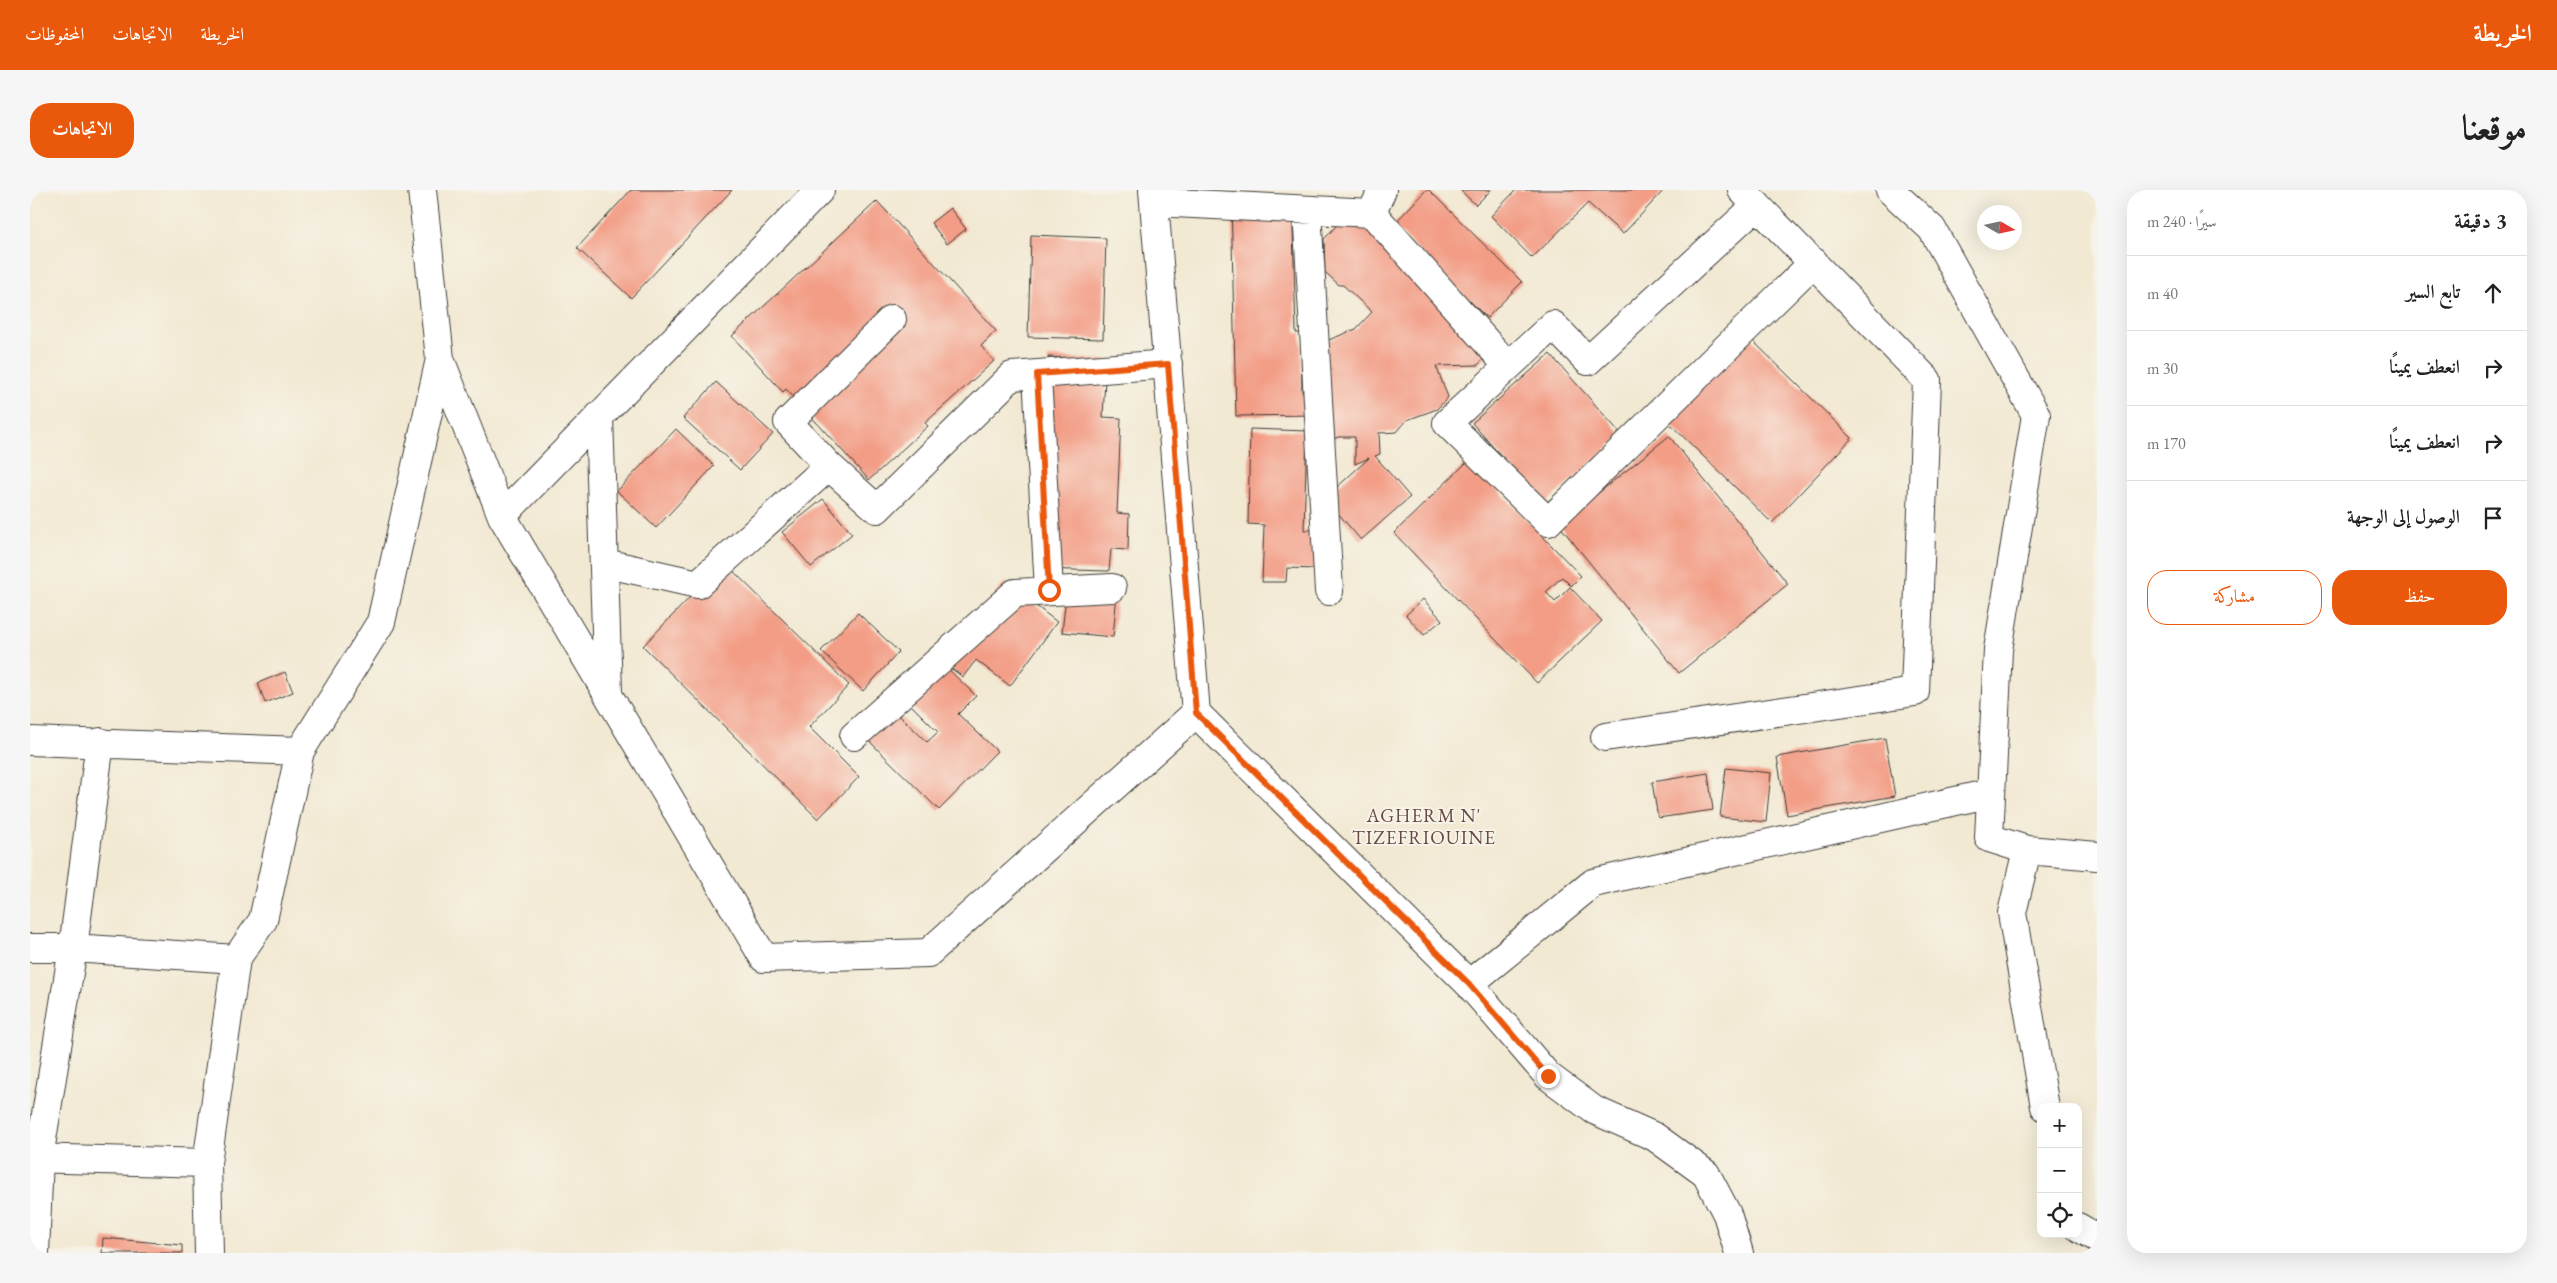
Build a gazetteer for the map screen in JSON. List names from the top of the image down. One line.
{"districts":["AGHERM N' TIZEFRIOUINE"],"north":"right","page":{"header":"الخريطة","nav":["الخريطة","الاتجاهات","المحفوظات"],"title":"موقعنا","buttons":["الاتجاهات",["حفظ","مشاركة"]],"heading":["3 دقيقة","سيرًا · 240 m"],"list":[["تابع السير","40 m"],["انعطف يمينًا","30 m"],["انعطف يمينًا","170 m"],"الوصول إلى الوجهة"],"map_buttons":["+","−"]}}
